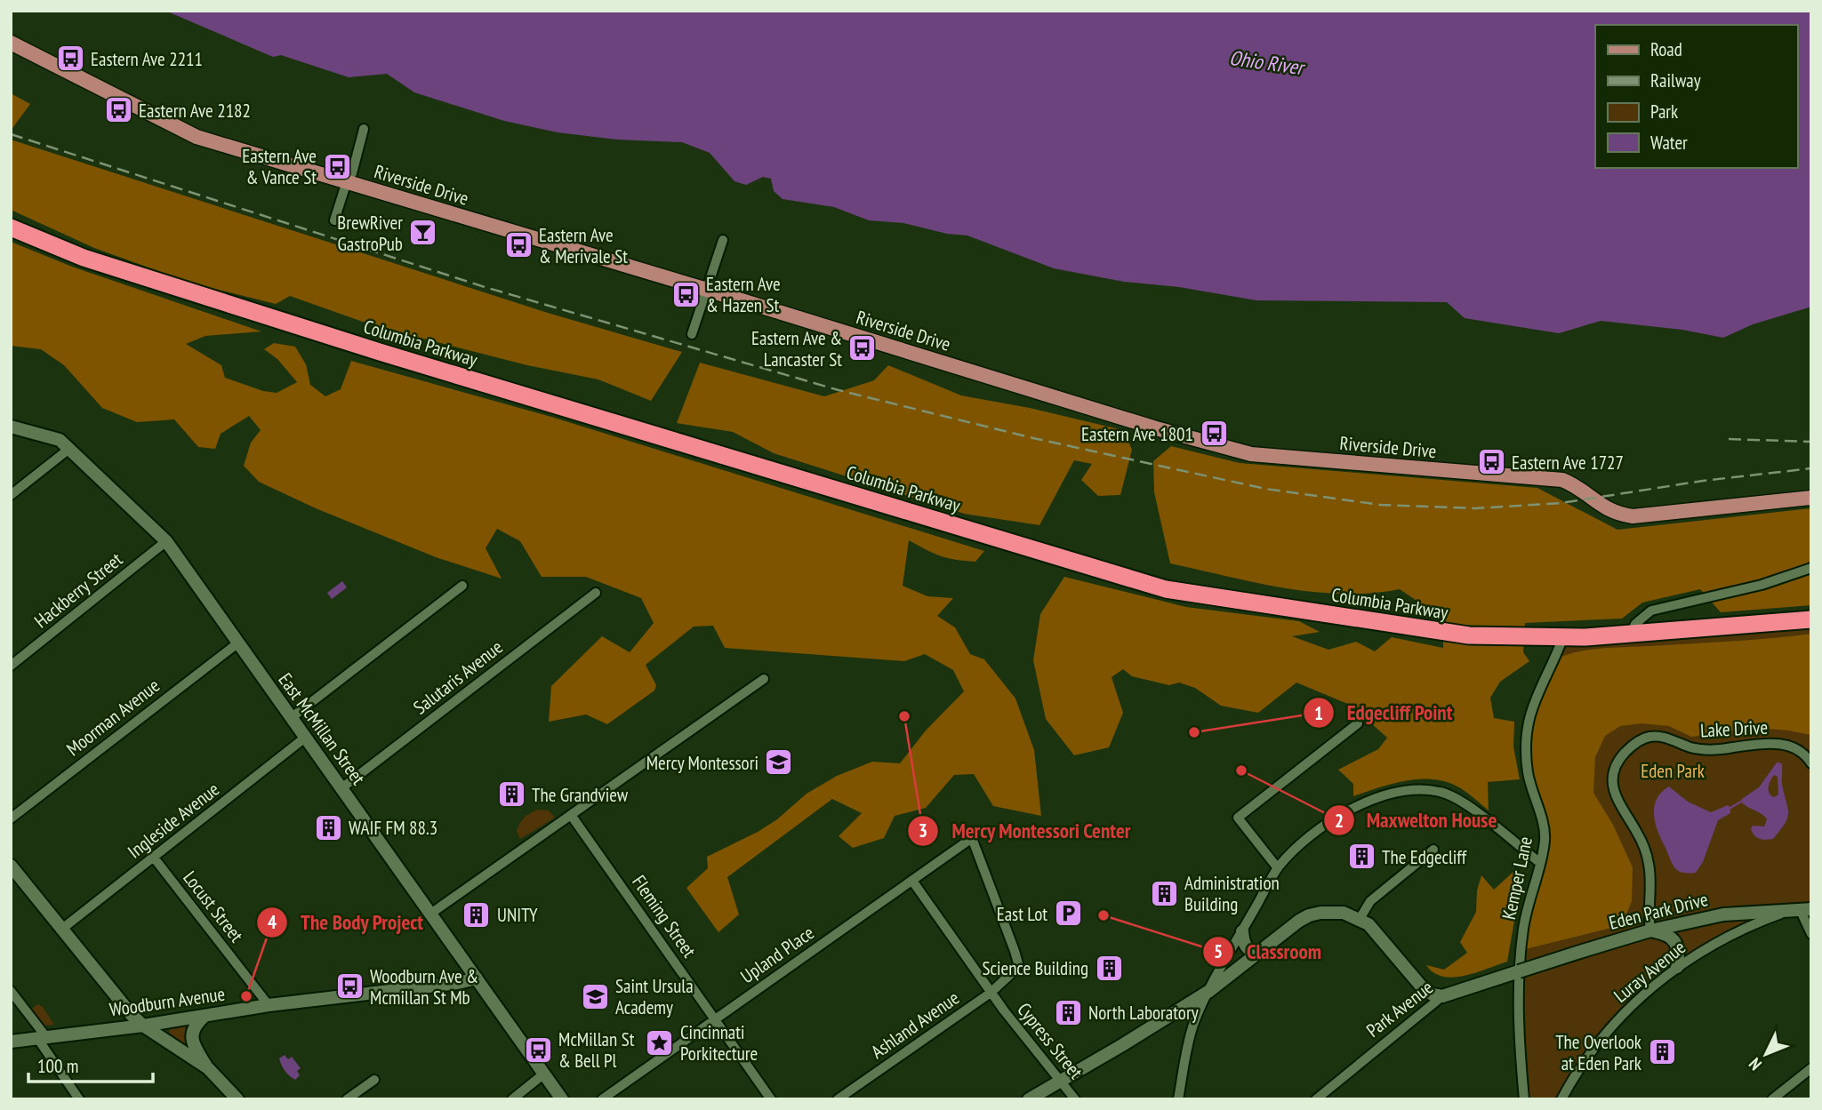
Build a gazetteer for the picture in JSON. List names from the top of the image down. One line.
{"streets":{"highway":["Columbia Parkway"],"main road":["Riverside Drive"],"street":["Hackberry Street","Salutaris Avenue","Moorman Avenue","East McMillan Street","Lake Drive","Ingleside Avenue","Kemper Lane","Locust Street","Eden Park Drive","Fleming Street","Upland Place","Luray Avenue","Woodburn Avenue","Park Avenue","Ashland Avenue","Cypress Street"]},"crossings":[["Columbia Parkway","Kemper Lane"],["Hackberry Street","East McMillan Street"],["Salutaris Avenue","East McMillan Street"],["Moorman Avenue","East McMillan Street"],["East McMillan Street","Ingleside Avenue"],["East McMillan Street","Woodburn Avenue"],["Lake Drive","Eden Park Drive"],["Ingleside Avenue","Locust Street"],["Locust Street","Woodburn Avenue"],["Eden Park Drive","Luray Avenue"],["Eden Park Drive","Park Avenue"],["Fleming Street","Upland Place"],["Upland Place","Ashland Avenue"],["Upland Place","Cypress Street"],["Ashland Avenue","Cypress Street"]],"water":["Ohio River"],"parks":["Eden Park"],"places":{"bus stop":["Eastern Ave 2211","Eastern Ave 2182","Eastern Ave & Vance St","Eastern Ave & Merivale St","Eastern Ave & Hazen St","Eastern Ave & Lancaster St","Eastern Ave 1801","Eastern Ave 1727","Woodburn Ave & Mcmillan St Mb","McMillan St & Bell Pl"],"bar":["BrewRiver GastroPub"],"other":["Mercy Montessori Center","Edgecliff Point","Maxwelton House","Classroom","The Body Project"],"school or university":["Mercy Montessori","Saint Ursula Academy"],"building":["The Grandview","WAIF FM 88.3","The Edgecliff","Administration Building","UNITY","Science Building","North Laboratory","The Overlook at Eden Park"],"parking":["East Lot"],"place":["Cincinnati Porkitecture"]},"legend":["Road","Railway","Park","Water"],"scale_bar":"100 m","north":"bottom left"}
